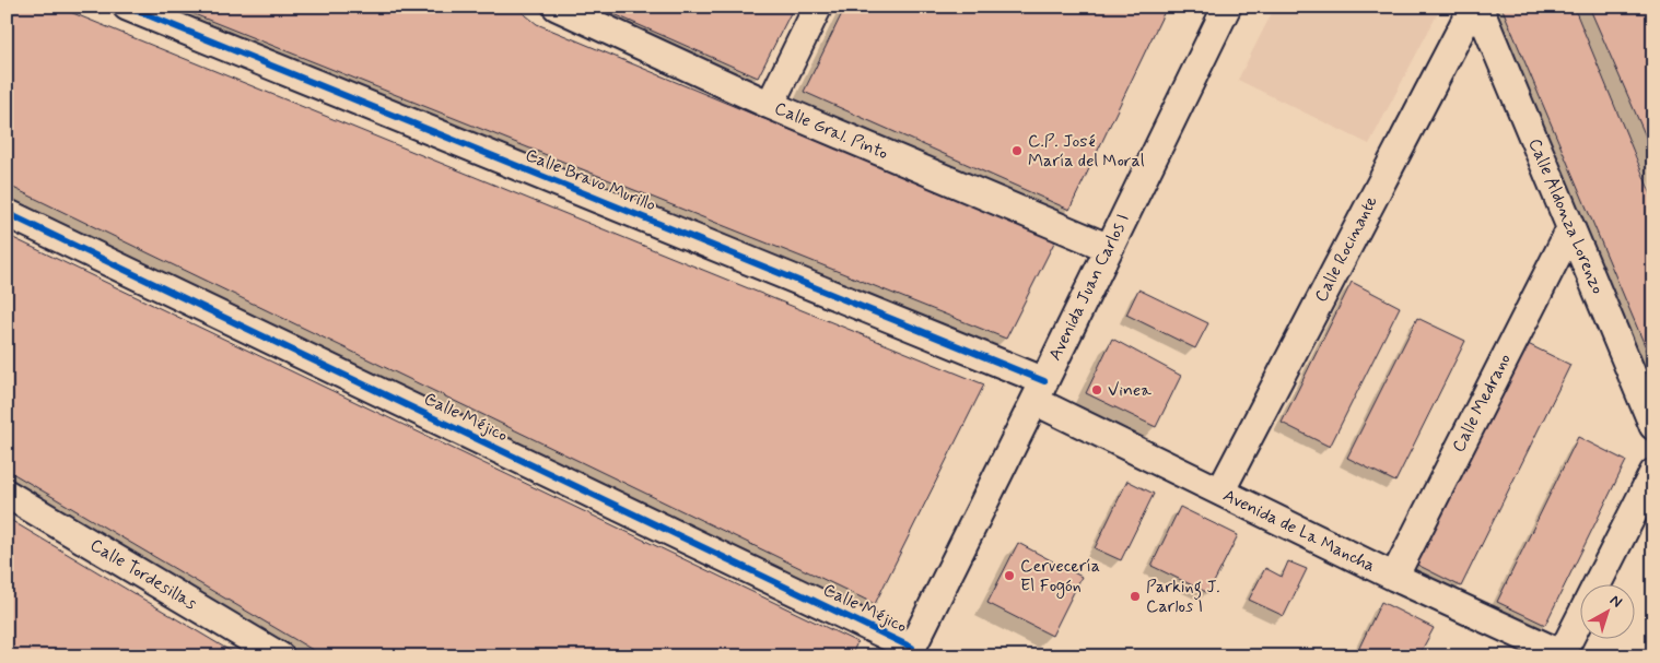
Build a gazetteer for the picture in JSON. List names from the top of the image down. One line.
{"streets":{"street":["Calle Gral. Pinto","Calle Bravo Murillo","Calle Aldonza Lorenzo","Calle Rocinante","Avenida Juan Carlos I","Calle Medrano","Calle Méjico","Avenida de La Mancha","Calle Tordesillas"]},"crossings":[["Calle Gral. Pinto","Avenida Juan Carlos I"],["Calle Bravo Murillo","Avenida Juan Carlos I"],["Calle Bravo Murillo","Avenida de La Mancha"],["Calle Aldonza Lorenzo","Calle Medrano"],["Calle Rocinante","Avenida de La Mancha"],["Avenida Juan Carlos I","Calle Méjico"],["Avenida Juan Carlos I","Avenida de La Mancha"],["Calle Medrano","Avenida de La Mancha"]],"places":["C.P. José María del Moral","Vinea","Cervecería El Fogón","Parking J. Carlos I"],"north":"top right"}
